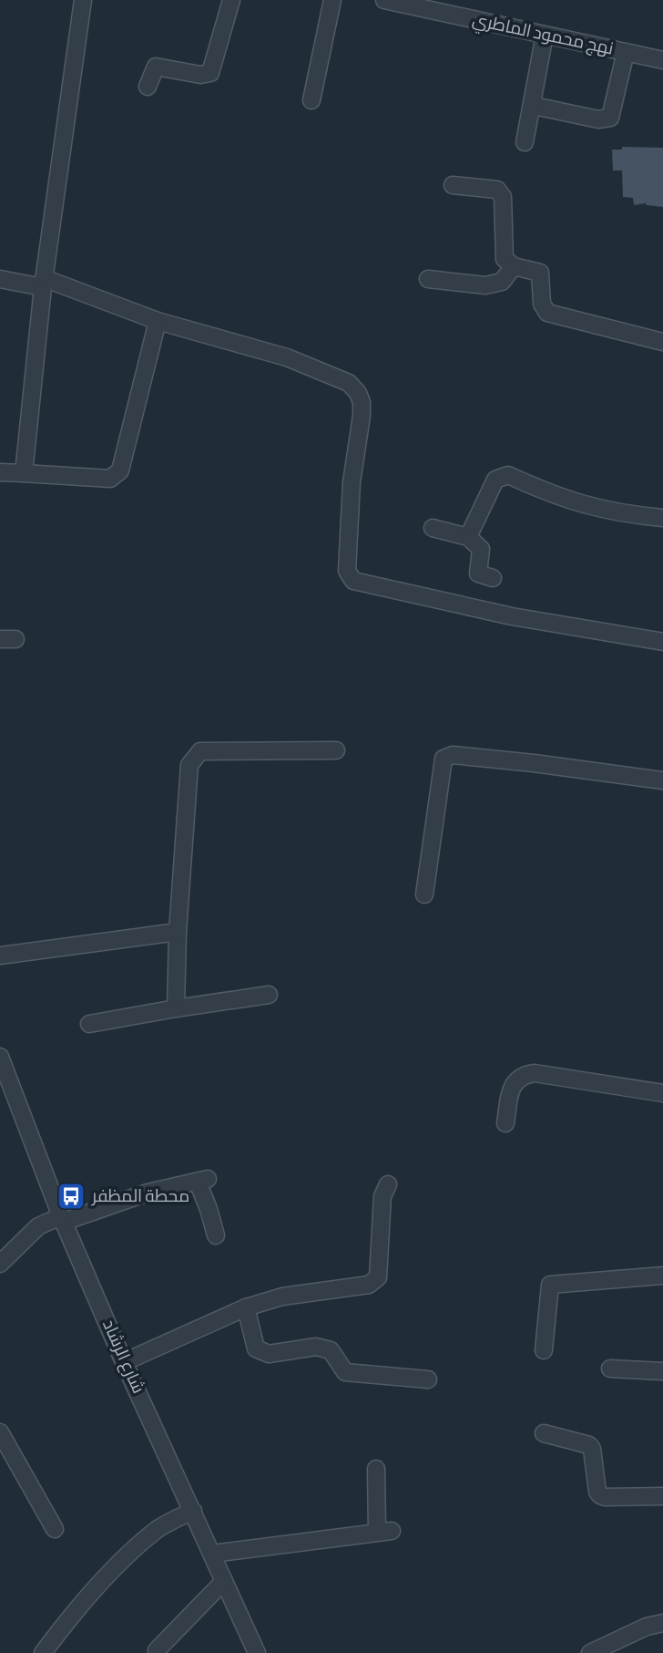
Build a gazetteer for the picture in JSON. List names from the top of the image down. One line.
{"streets":{"street":["نهج محمود الماطري","شارع الرشاد"]},"places":{"bus stop":["محطة المظفر"]}}
